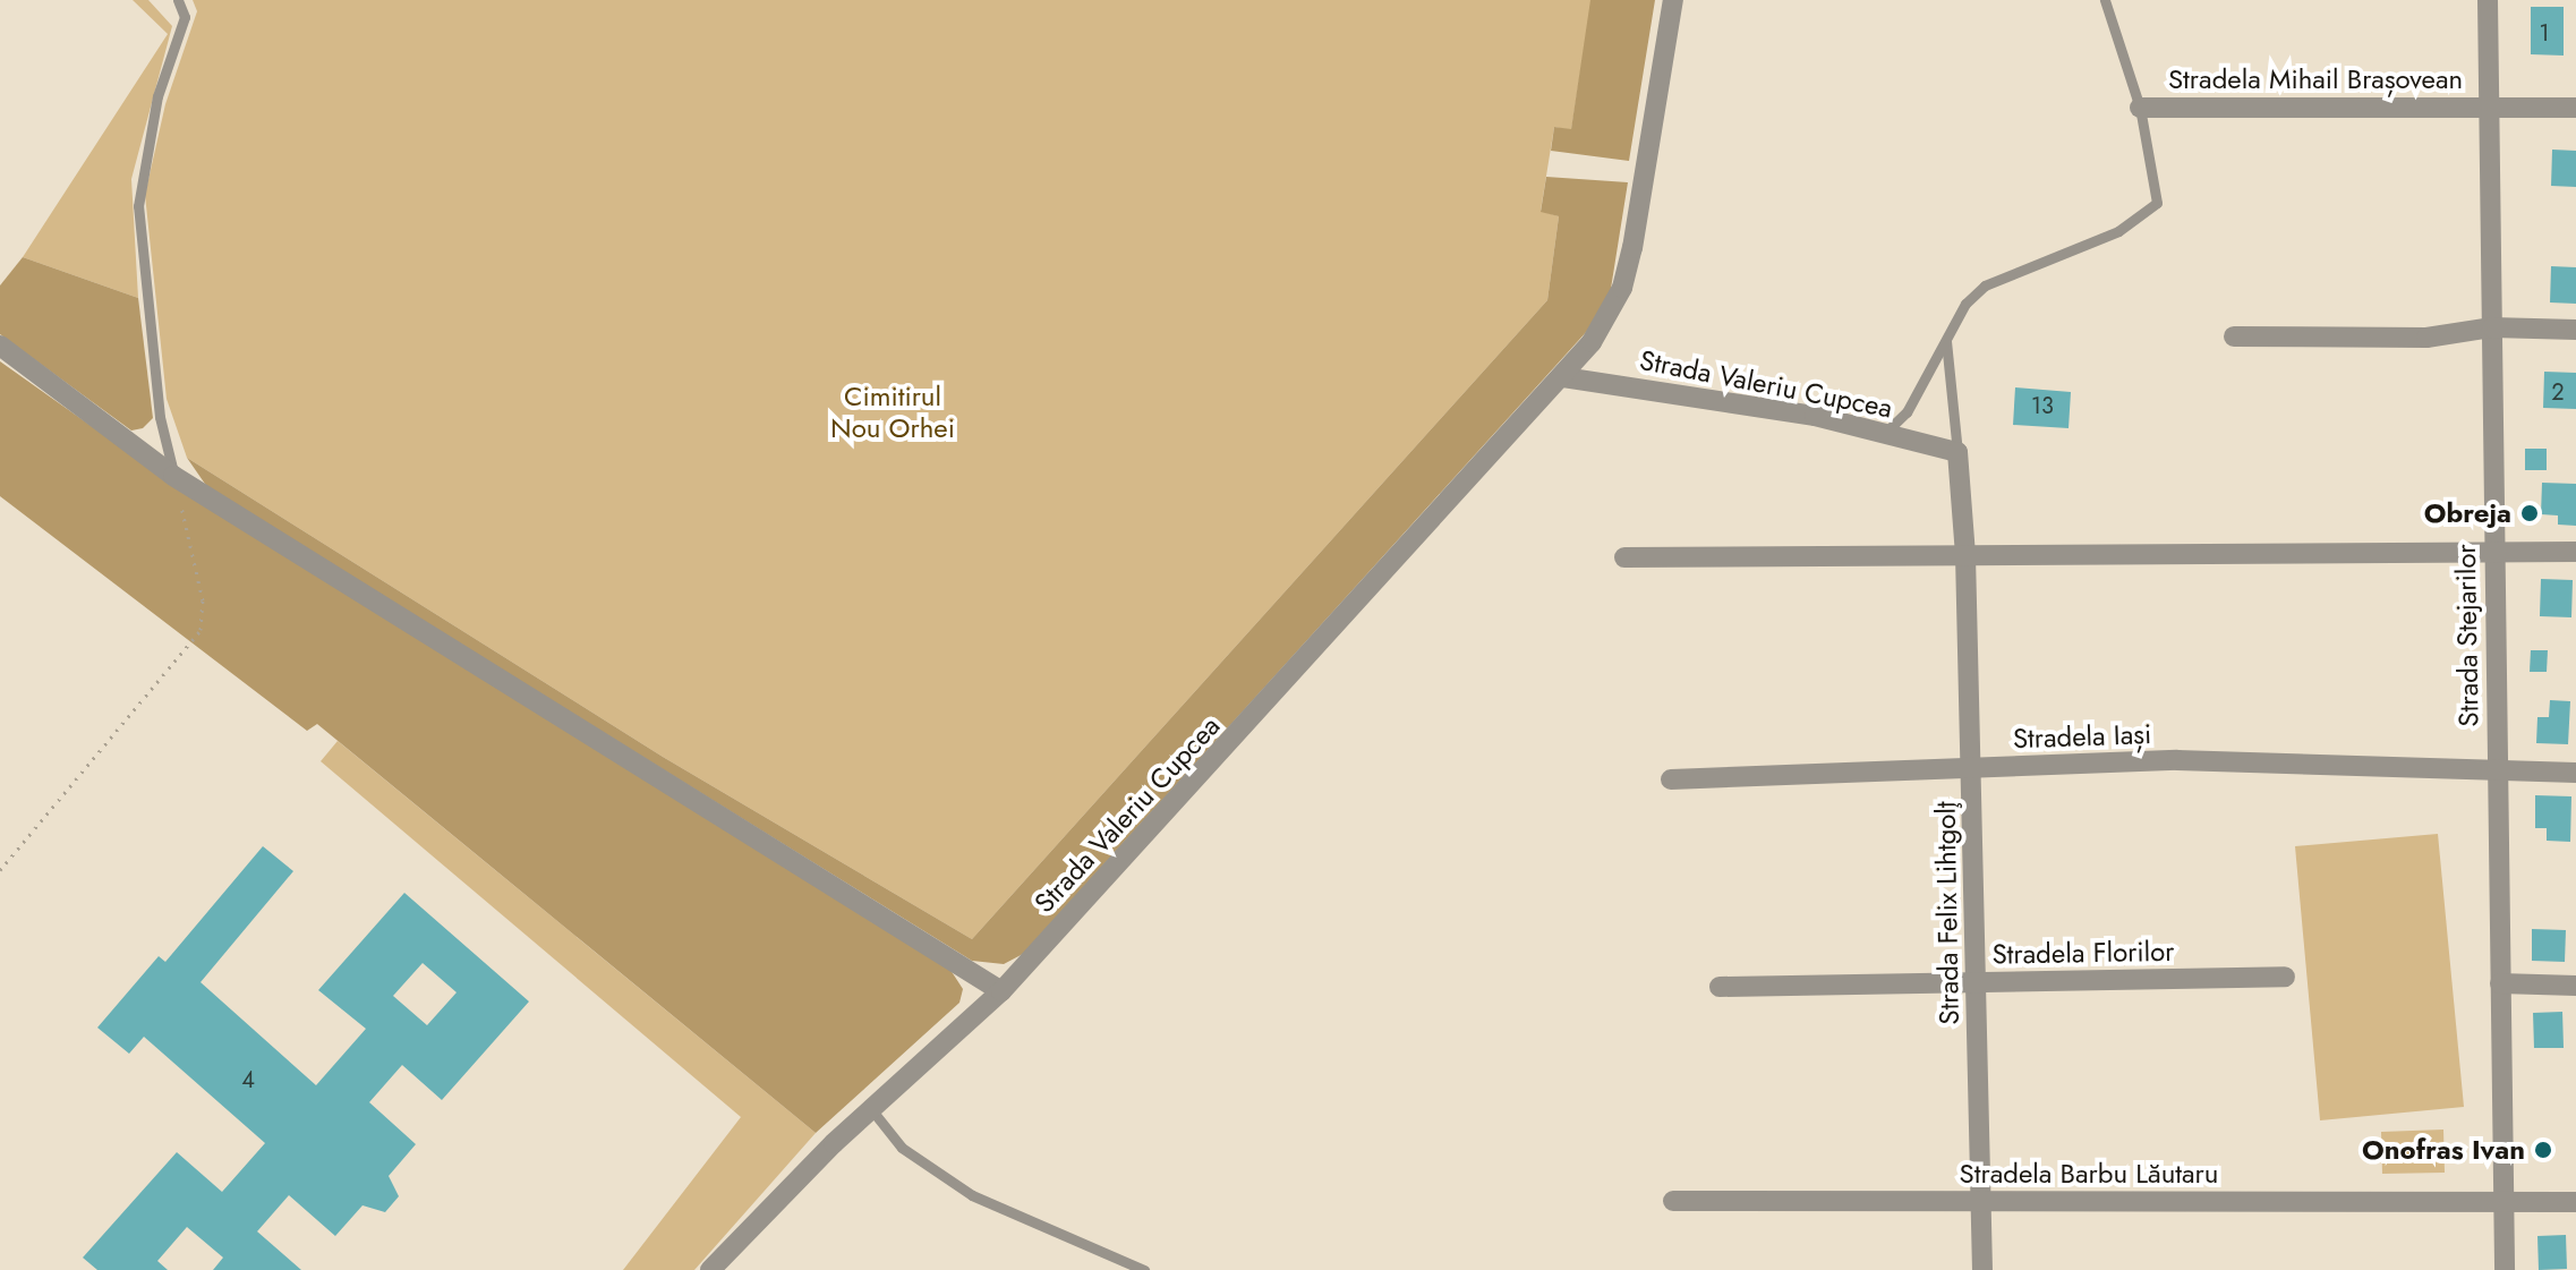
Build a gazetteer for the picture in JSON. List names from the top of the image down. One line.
{"streets":{"street":["Stradela Mihail Brașovean","Strada Valeriu Cupcea","Strada Stejarilor","Stradela Iași","Strada Felix Lihtgolţ","Stradela Florilor","Stradela Barbu Lăutaru"]},"crossings":[["Stradela Mihail Brașovean","Strada Stejarilor"],["Strada Valeriu Cupcea","Strada Felix Lihtgolţ"],["Strada Stejarilor","Stradela Iași"],["Strada Stejarilor","Stradela Barbu Lăutaru"],["Stradela Iași","Strada Felix Lihtgolţ"],["Strada Felix Lihtgolţ","Stradela Florilor"],["Strada Felix Lihtgolţ","Stradela Barbu Lăutaru"]],"parks":["Cimitirul Nou Orhei"],"places":["Obreja","Onofras Ivan"],"house_numbers":["1","2","13","4"]}
